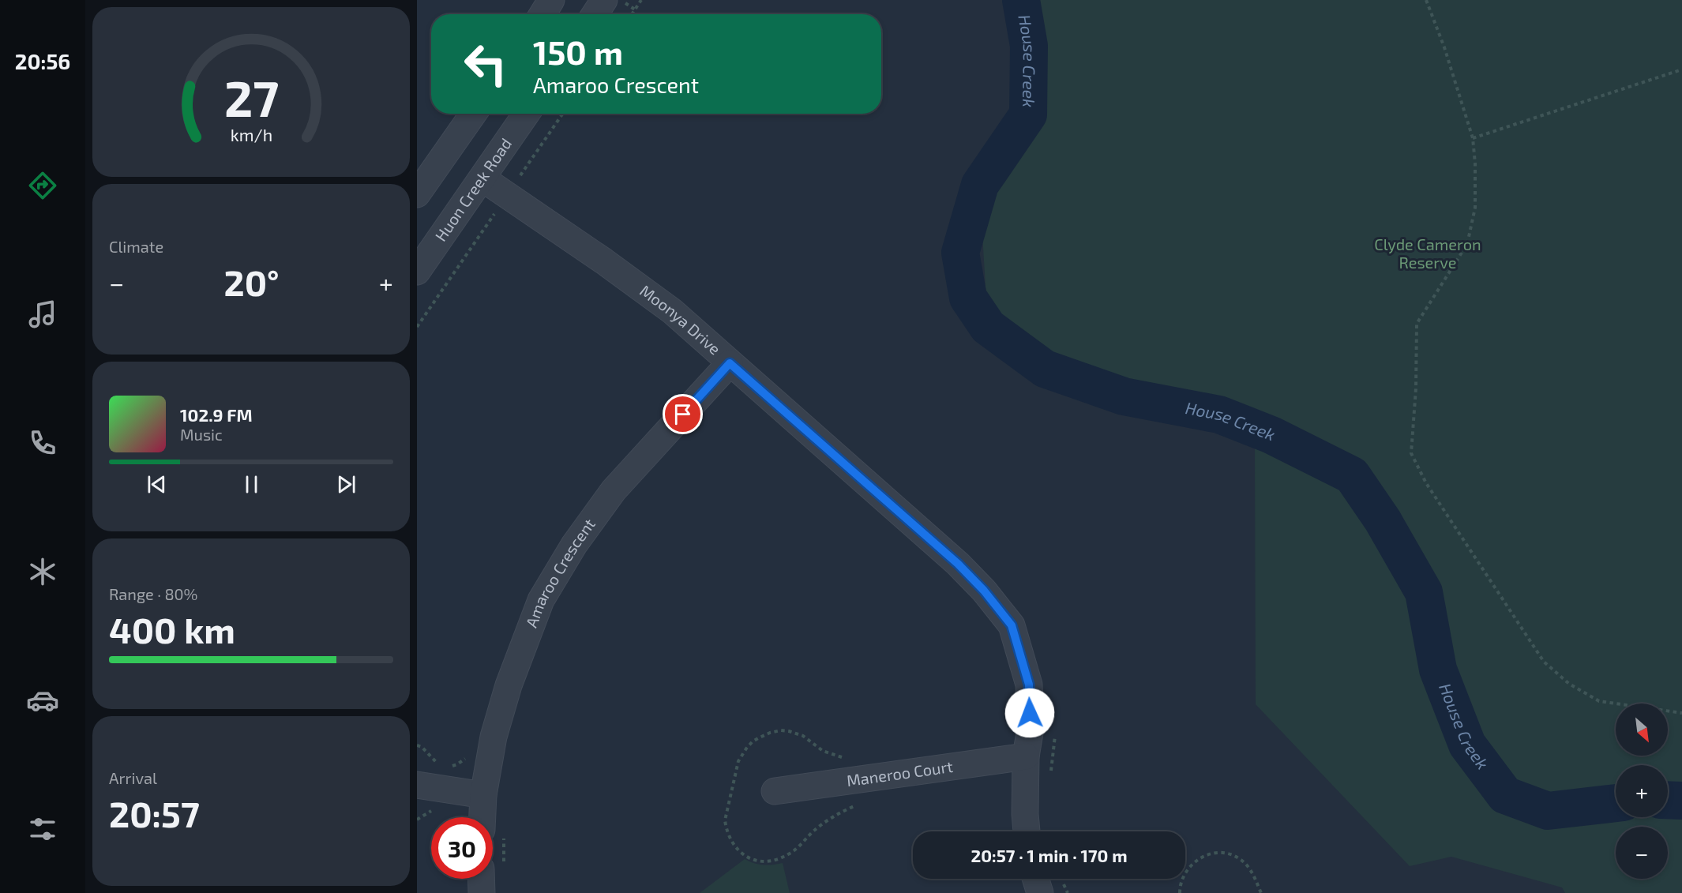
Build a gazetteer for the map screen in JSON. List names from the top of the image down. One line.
{"streets":{"street":["Huon Creek Road","Moonya Drive","Amaroo Crescent","Maneroo Court"]},"crossings":[["Huon Creek Road","Moonya Drive"],["Moonya Drive","Amaroo Crescent"],["Moonya Drive","Maneroo Court"]],"water":["House Creek"],"parks":["Clyde Cameron Reserve"],"north":"bottom right","page":{"tabs":"20:56","turn":["150 m","Amaroo Crescent"],"tile":["Climate",["Range · 80%","400 km"],["Arrival","20:57"]],"heat":["−","20°","+"],"song":["102.9 FM","Music"],"map_buttons":["+","−"],"limit":"30","trip":"20:57 · 1 min · 170 m","gauge":["27","km/h"]}}
